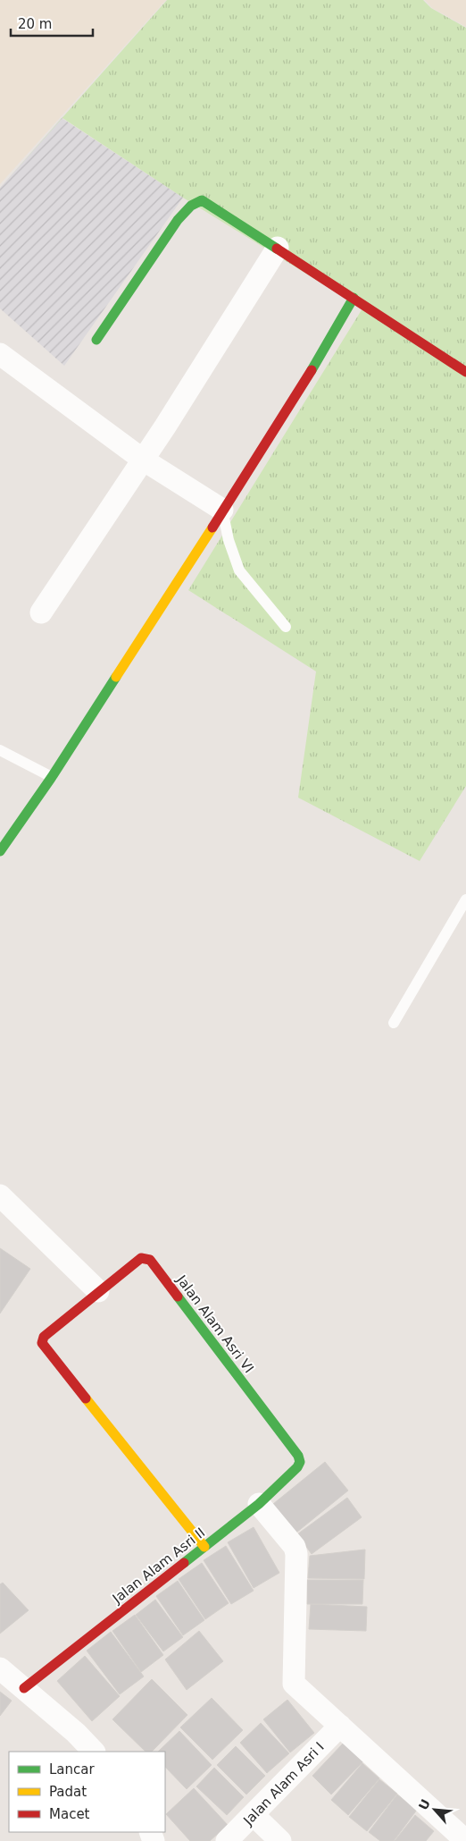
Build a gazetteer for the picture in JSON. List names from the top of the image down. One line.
{"streets":{"street":["Jalan Alam Asri VI","Jalan Alam Asri II","Jalan Alam Asri I"]},"crossings":[["Jalan Alam Asri VI","Jalan Alam Asri II"]],"legend":["Lancar","Padat","Macet"],"scale_bar":"20 m","north":"top left"}
